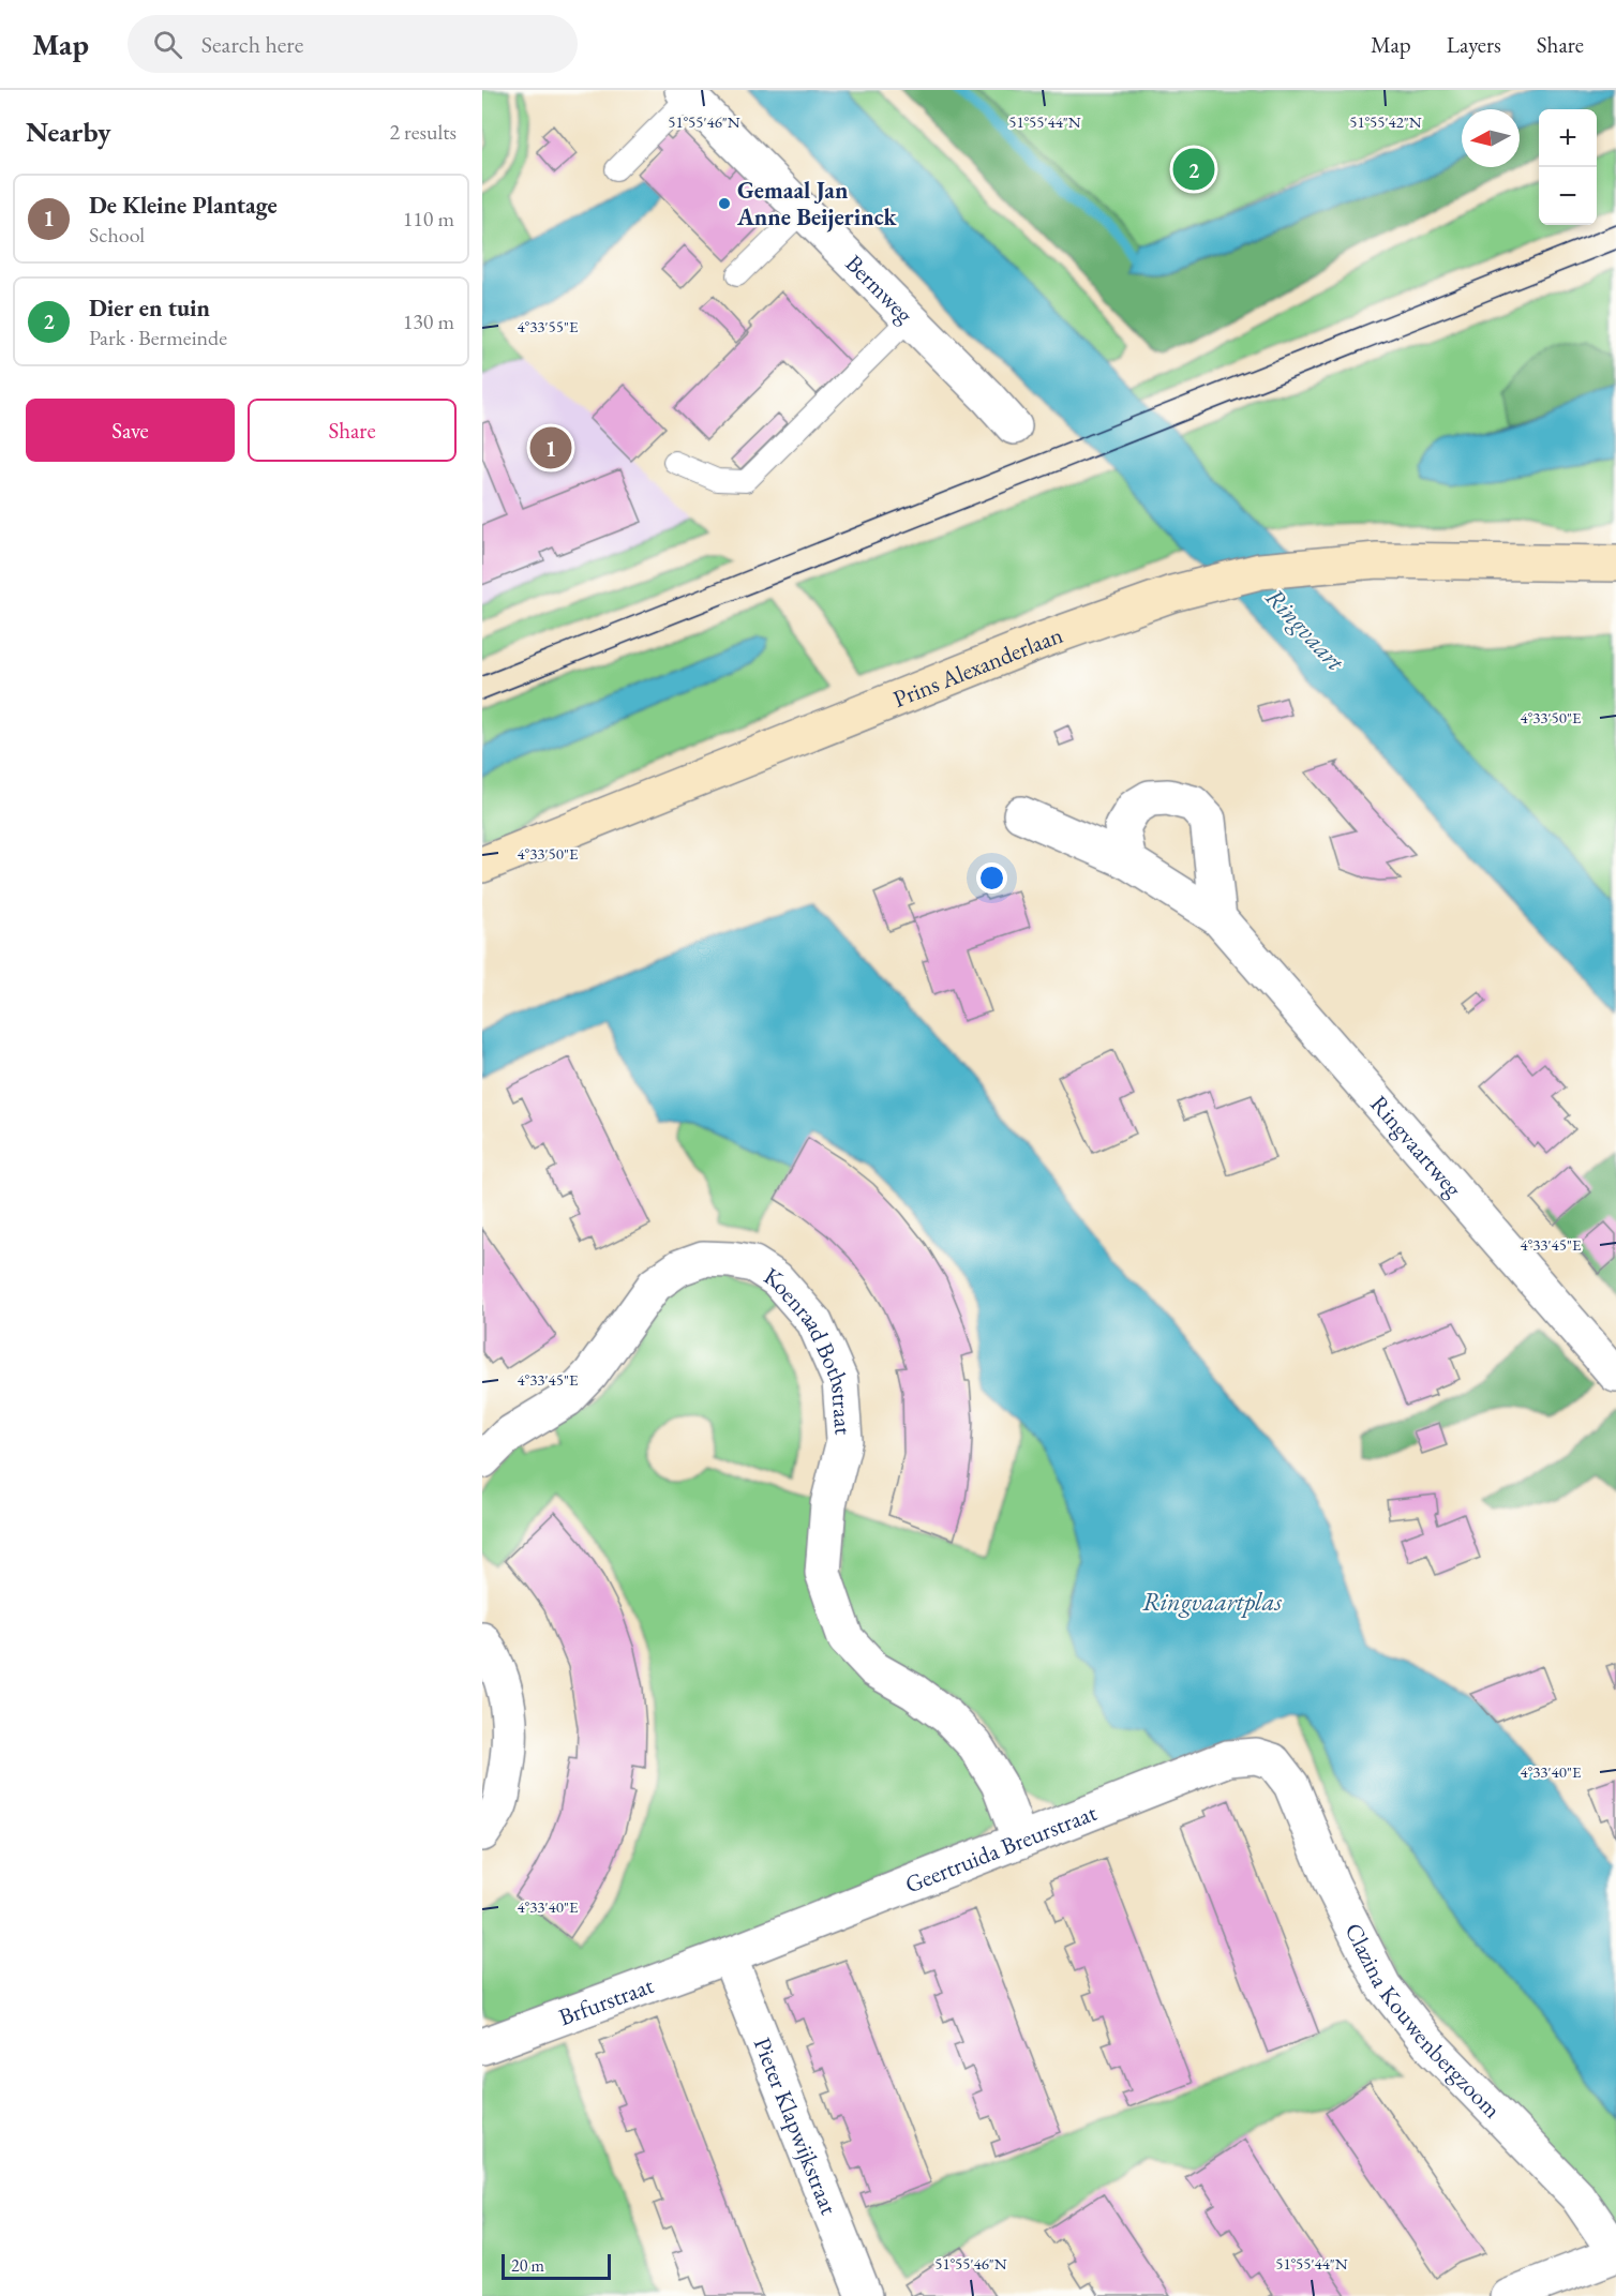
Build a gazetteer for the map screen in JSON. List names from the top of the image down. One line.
{"streets":{"main road":["Prins Alexanderlaan"],"street":["Bermweg","Ringvaartweg","Koenraad Bothstraat","Geertruida Breurstraat","Brfurstraat","Clazina Kouwenbergzoom","Pieter Klapwijkstraat"]},"crossings":[["Koenraad Bothstraat","Geertruida Breurstraat"],["Geertruida Breurstraat","Brfurstraat"],["Geertruida Breurstraat","Clazina Kouwenbergzoom"],["Geertruida Breurstraat","Pieter Klapwijkstraat"],["Brfurstraat","Pieter Klapwijkstraat"]],"water":["Ringvaart","Ringvaartplas"],"places":["Gemaal Jan Anne Beijerinck"],"scale_bar":"20 m","north":"left","page":{"header":"Map","search":"Search here","nav":["Map","Layers","Share"],"heading":["Nearby","2 results"],"map_buttons":["+","−"],"pins":["2","1"],"list":[{"mark":"1","name":"De Kleine Plantage","note":"School","value":"110 m"},{"mark":"2","name":"Dier en tuin","note":"Park · Bermeinde","value":"130 m"}],"buttons":["Save","Share"],"scale":"20 m"},"coordinates":["51°55'46\"N","51°55'44\"N","51°55'42\"N","4°33'55\"E","4°33'50\"E","4°33'45\"E","4°33'40\"E"]}
